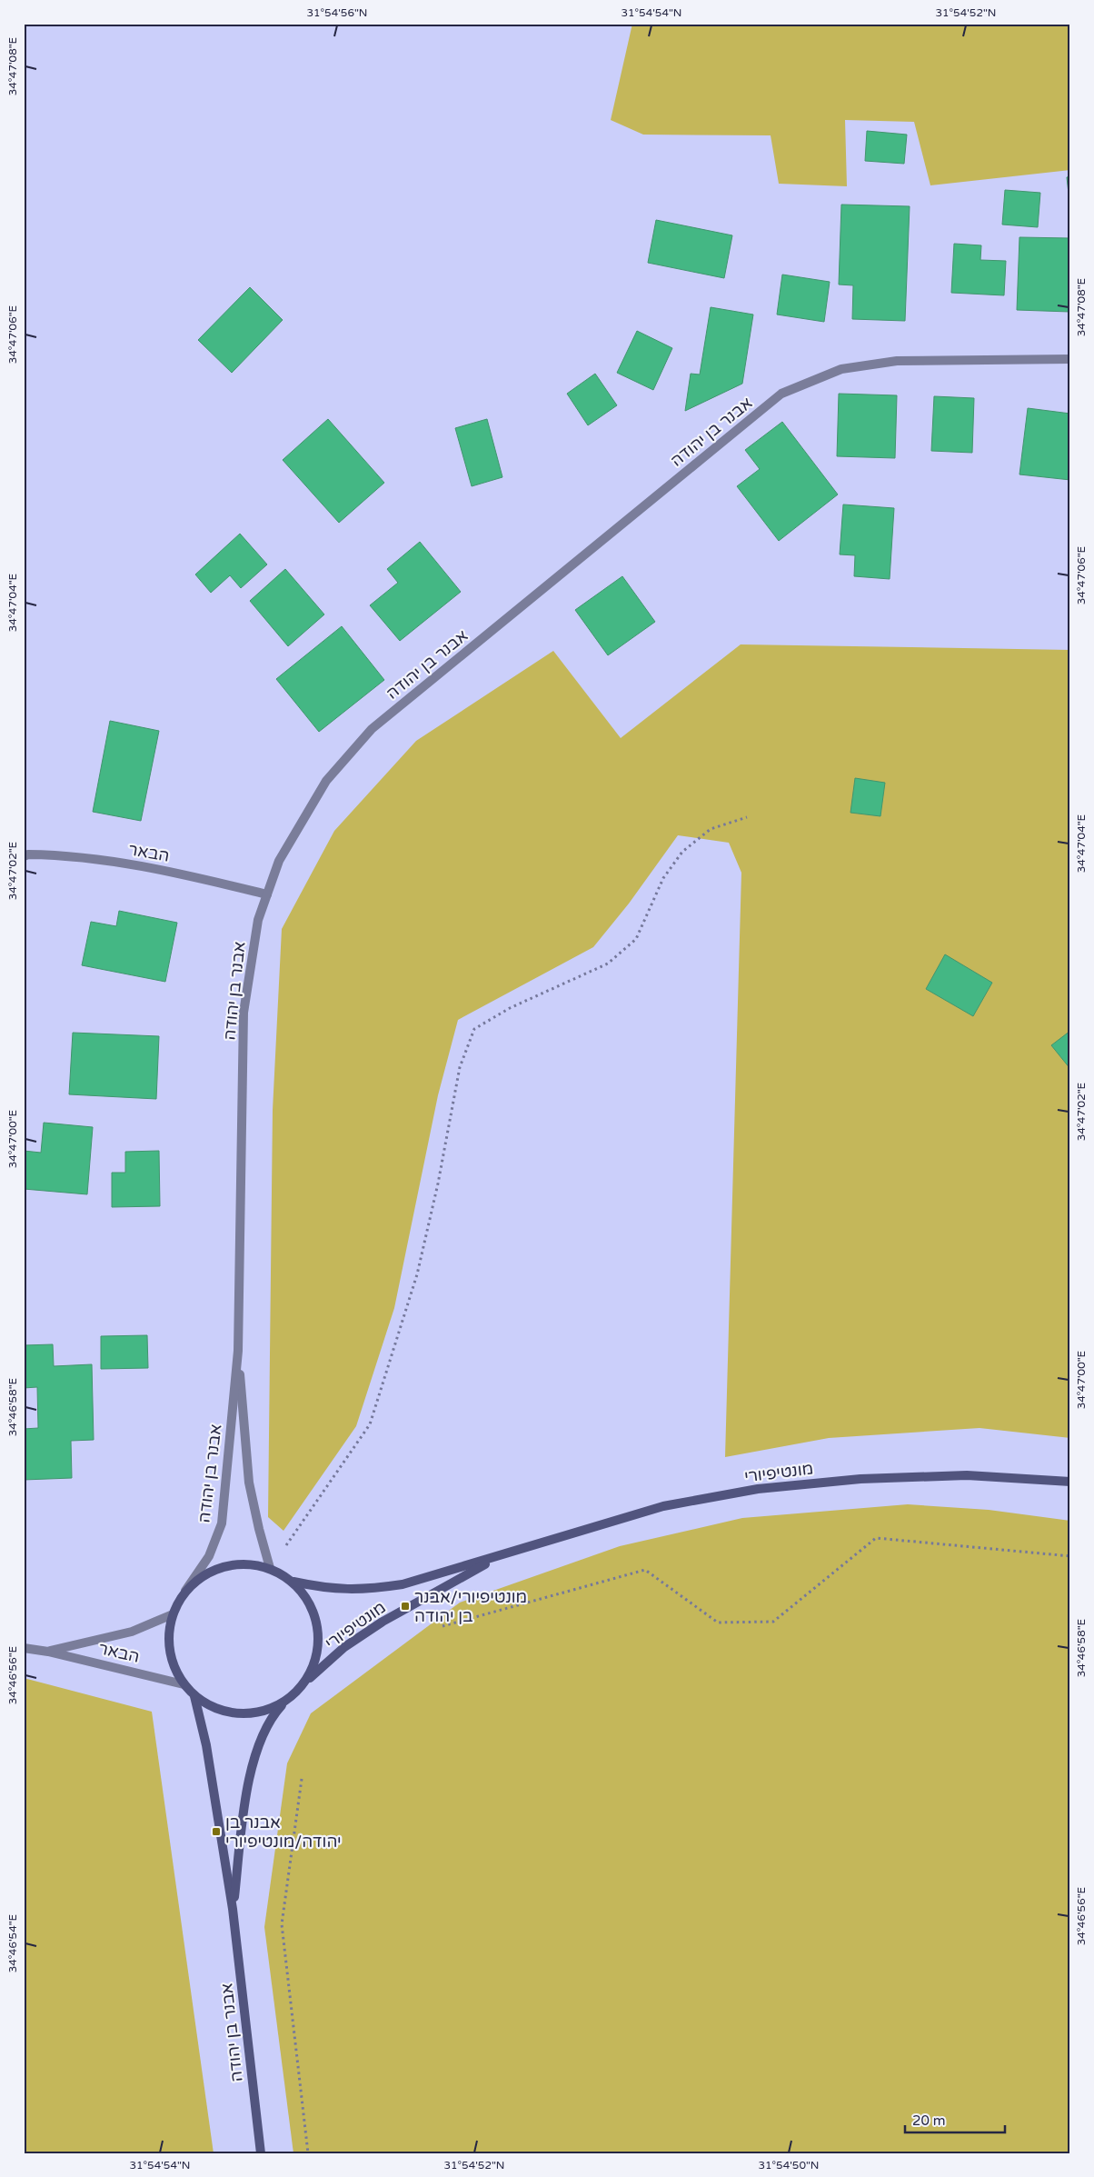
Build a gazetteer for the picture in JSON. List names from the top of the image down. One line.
{"streets":{"street":["אבנר בן יהודה","הבאר","מונטיפיורי"]},"crossings":[["אבנר בן יהודה","הבאר"],["אבנר בן יהודה","מונטיפיורי"],["הבאר","מונטיפיורי"]],"places":{"transit":["מונטיפיורי/אבנר בן יהודה","אבנר בן יהודה/מונטיפיורי"]},"scale_bar":"20 m","coordinates":["31°54'56\"N","31°54'54\"N","31°54'52\"N","34°47'08\"E","34°47'06\"E","34°47'04\"E","34°47'02\"E","34°47'00\"E","34°46'58\"E","34°46'56\"E","34°46'54\"E","31°54'50\"N"]}
